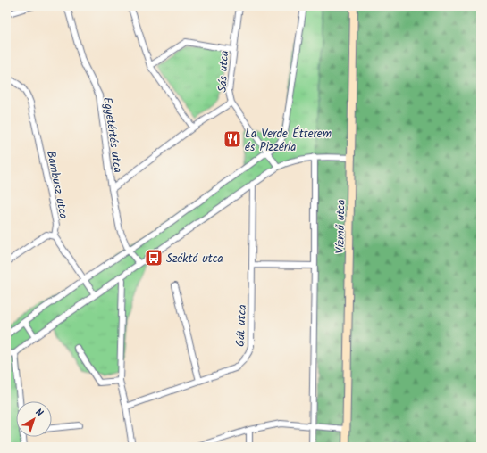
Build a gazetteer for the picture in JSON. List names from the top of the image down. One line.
{"streets":{"main road":["Vízmű utca"],"street":["Sás utca","Egyetértés utca","Bambusz utca","Gát utca"]},"places":{"restaurant":["La Verde Étterem és Pizzéria"],"bus stop":["Széktó utca"]},"north":"top right"}
